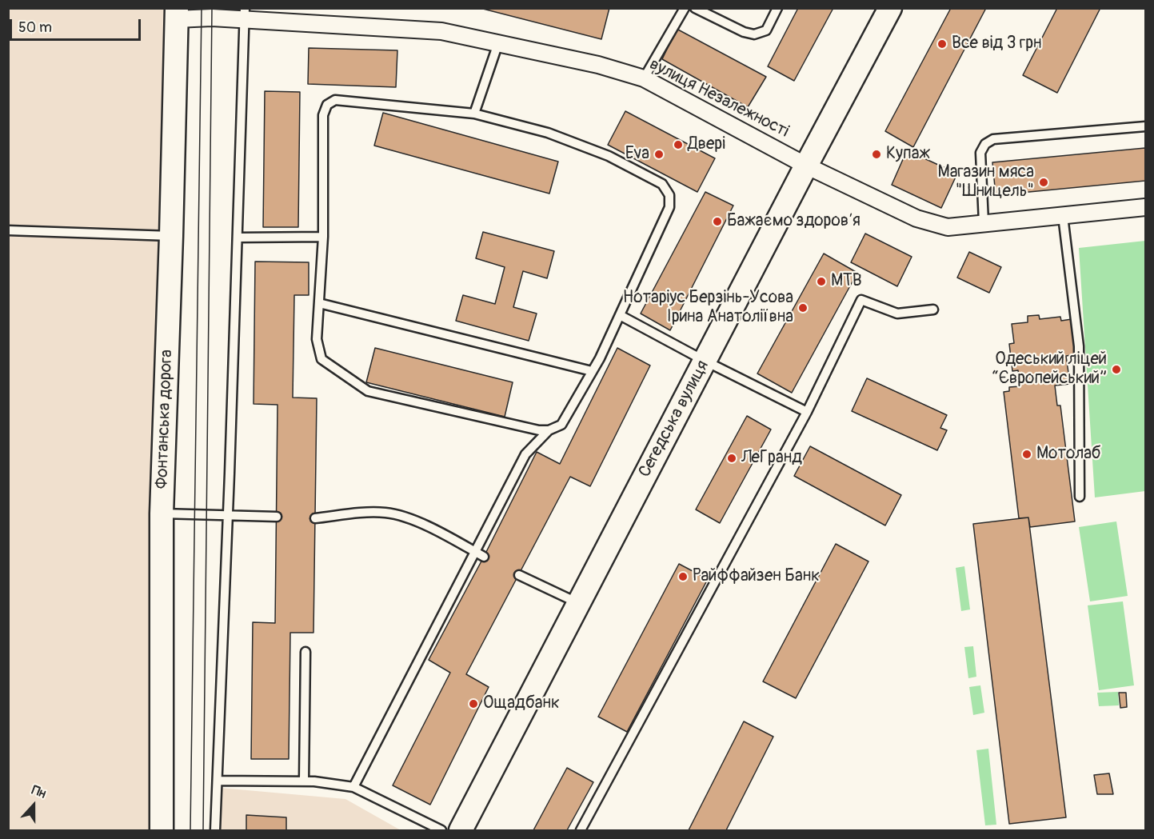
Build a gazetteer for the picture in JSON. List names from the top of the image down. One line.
{"streets":{"main road":["Фонтанська дорога","Сегедська вулиця"],"street":["вулиця Незалежності"]},"crossings":[["вулиця Незалежності","Фонтанська дорога"],["вулиця Незалежності","Сегедська вулиця"]],"places":["Все від 3 грн","Двері","Eva","Купаж","Магазин мяса \"Шницель\"","Бажаємо здоровʼя","МТВ","Нотаріус Берзінь-Усова Ірина Анатоліївна","Одеський ліцей “Європейський”","Мотолаб","ЛеГранд","Райффайзен Банк","Ощадбанк"],"scale_bar":"50 m","north":"top"}
